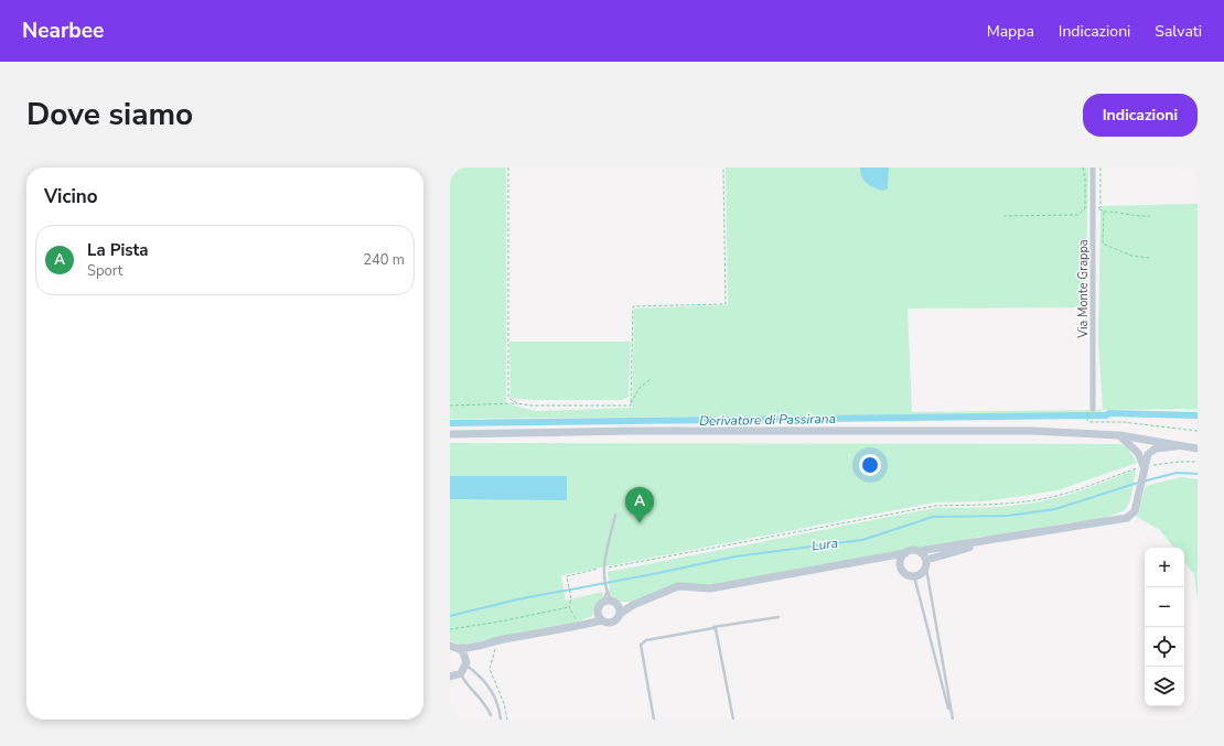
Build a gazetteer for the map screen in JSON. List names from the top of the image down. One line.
{"streets":{"street":["Via Monte Grappa"]},"water":["Derivatore di Passirana","Lura"],"page":{"header":"Nearbee","nav":["Mappa","Indicazioni","Salvati"],"title":"Dove siamo","buttons":"Indicazioni","heading":"Vicino","list":[{"mark":"A","name":"La Pista","note":"Sport","value":"240 m"}],"pins":"A","map_buttons":["+","−"]}}
